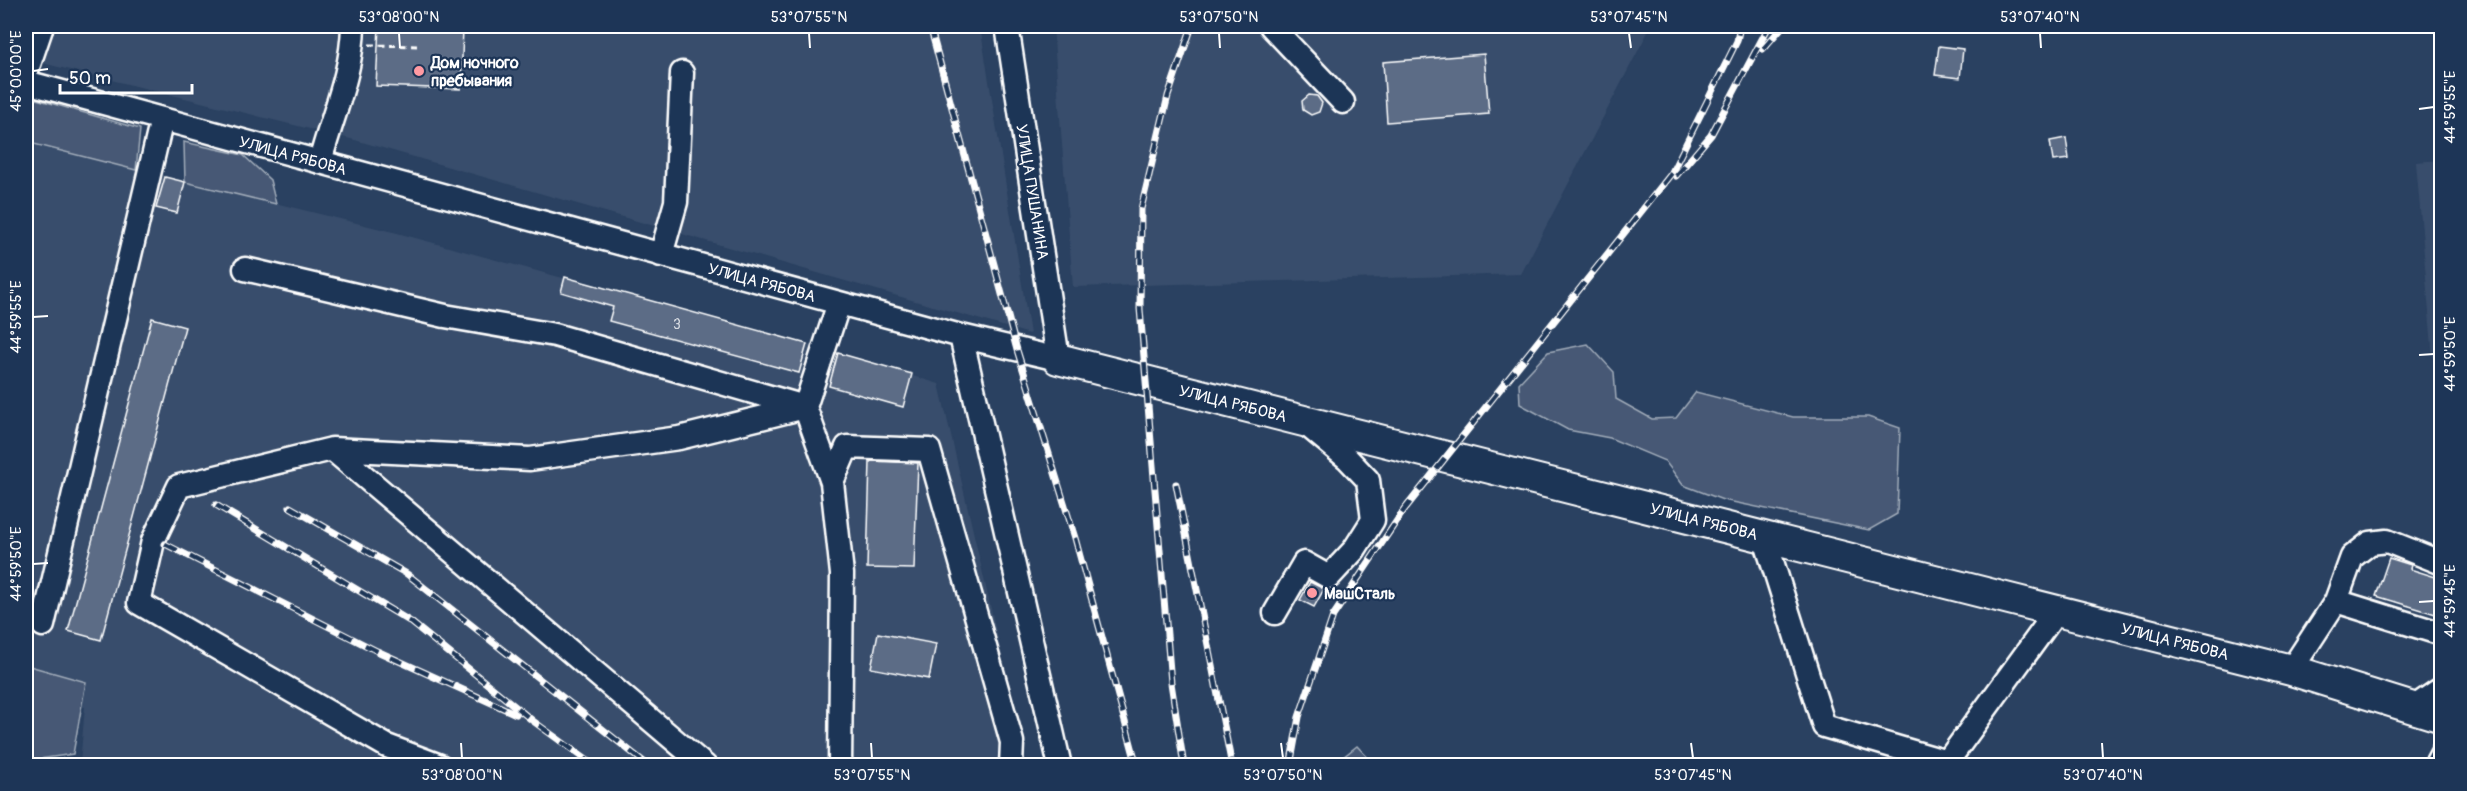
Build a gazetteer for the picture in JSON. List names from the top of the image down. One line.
{"streets":{"main road":["УЛИЦА РЯБОВА"],"street":["УЛИЦА ПУШАНИНА"]},"crossings":[["УЛИЦА РЯБОВА","УЛИЦА ПУШАНИНА"]],"places":["Дом ночного пребывания","МашСталь"],"house_numbers":["3"],"scale_bar":"50 m","coordinates":["53°08'00\"N","53°07'55\"N","53°07'50\"N","53°07'45\"N","53°07'40\"N","45°00'00\"E","44°59'55\"E","44°59'50\"E","44°59'45\"E"]}
